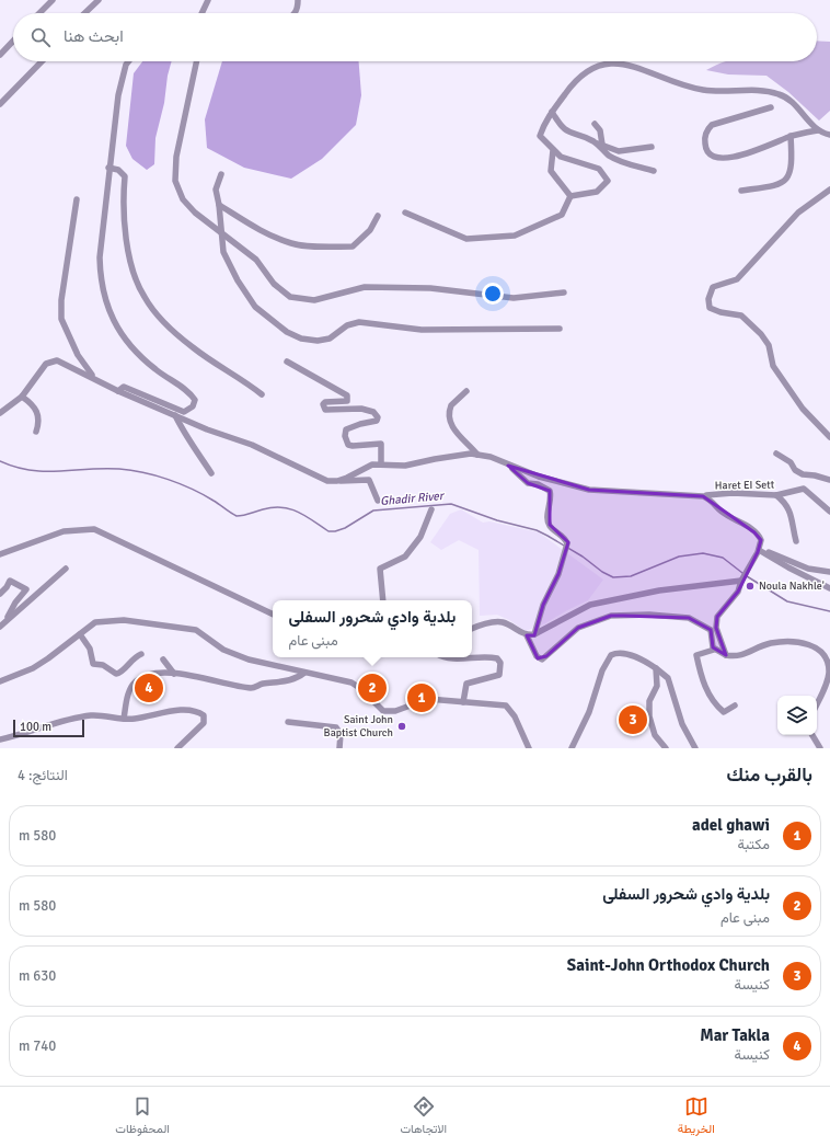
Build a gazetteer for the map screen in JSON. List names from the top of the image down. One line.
{"streets":{"street":["Haret EI Sett"]},"water":["Ghadir River"],"places":["Noula Nakhle'","Saint John Baptist Church"],"scale_bar":"100 m","page":{"search":"ابحث هنا","popup":["بلدية وادي شحرور السفلى","مبنى عام"],"pins":["2","4","1","3"],"scale":"100 m","heading":["بالقرب منك","النتائج: 4"],"list":[{"mark":"1","name":"adel ghawi","note":"مكتبة","value":"580 m"},{"mark":"2","name":"بلدية وادي شحرور السفلى","note":"مبنى عام","value":"580 m"},{"mark":"3","name":"Saint-John Orthodox Church","note":"كنيسة","value":"630 m"},{"mark":"4","name":"Mar Takla","note":"كنيسة","value":"740 m"}],"nav":["الخريطة","الاتجاهات","المحفوظات"]}}
